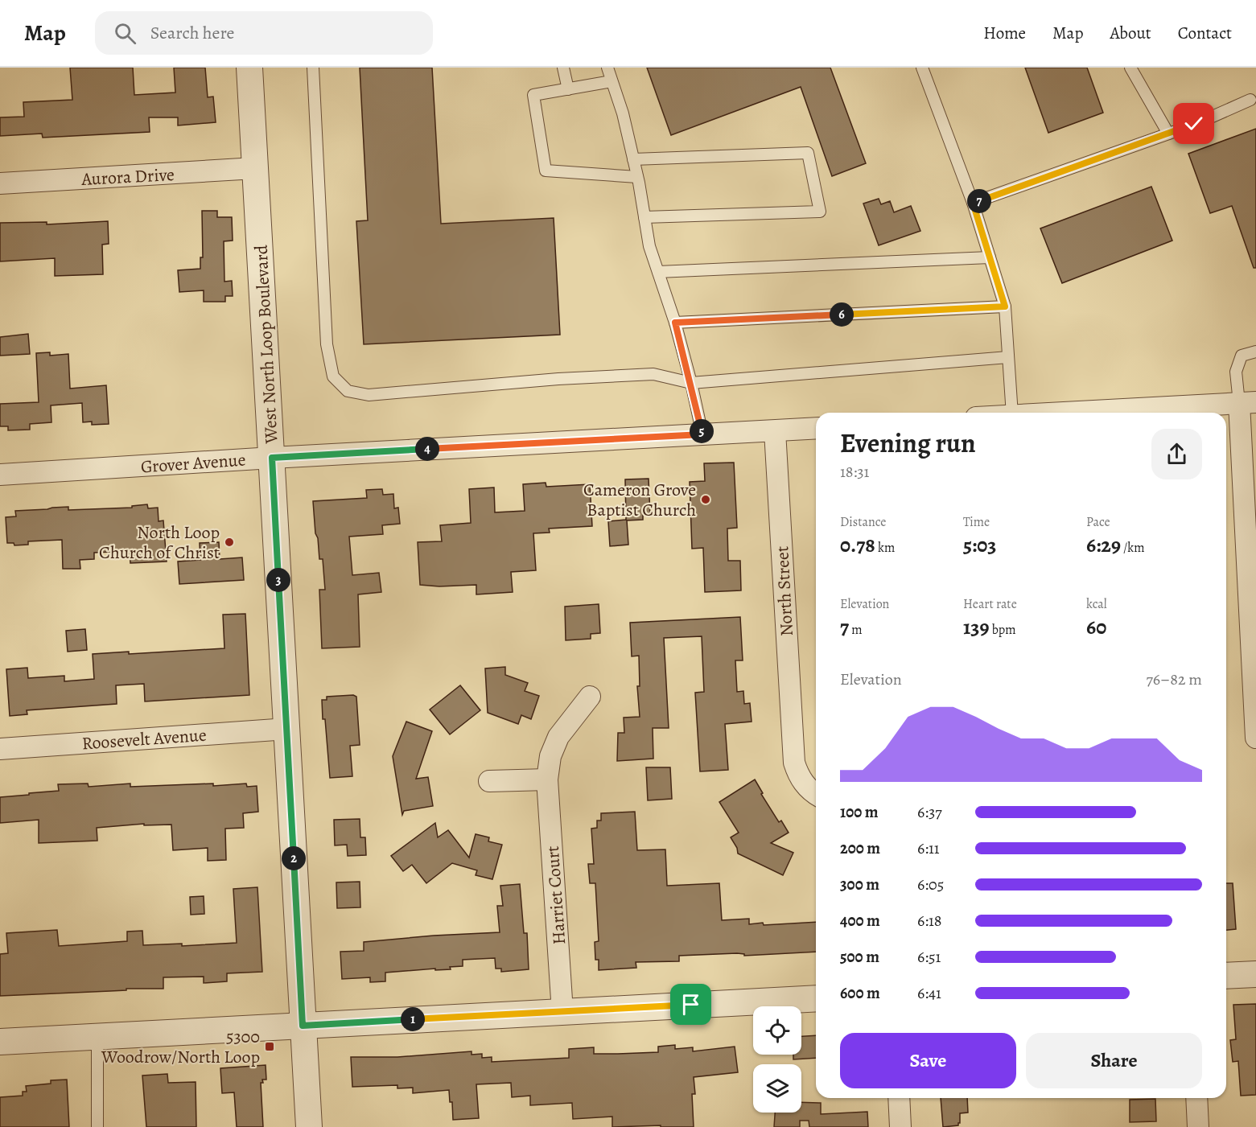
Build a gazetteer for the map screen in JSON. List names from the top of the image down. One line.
{"streets":{"street":["Aurora Drive","West North Loop Boulevard","Grover Avenue","North Street","Roosevelt Avenue","Harriet Court"]},"crossings":[["Aurora Drive","West North Loop Boulevard"],["West North Loop Boulevard","Grover Avenue"],["West North Loop Boulevard","Roosevelt Avenue"],["Grover Avenue","North Street"]],"places":{"other":["Cameron Grove Baptist Church","North Loop Church of Christ"],"transit":["5300 Woodrow/North Loop"]},"page":{"header":"Map","search":"Search here","nav":["Home","Map","About","Contact"],"pins":["7","6","5","4","3","2","1"],"heading":["Evening run","18:31"],"stats":[["Distance","0.78 km"],["Time","5:03"],["Pace","6:29 /km"],["Elevation","7 m"],["Heart rate","139 bpm"],["kcal","60"]],"chart":["Elevation","76–82 m"],"list":[{"name":"100 m","note":"6:37"},{"name":"200 m","note":"6:11"},{"name":"300 m","note":"6:05"},{"name":"400 m","note":"6:18"},{"name":"500 m","note":"6:51"},{"name":"600 m","note":"6:41"}],"buttons":["Save","Share"]}}
